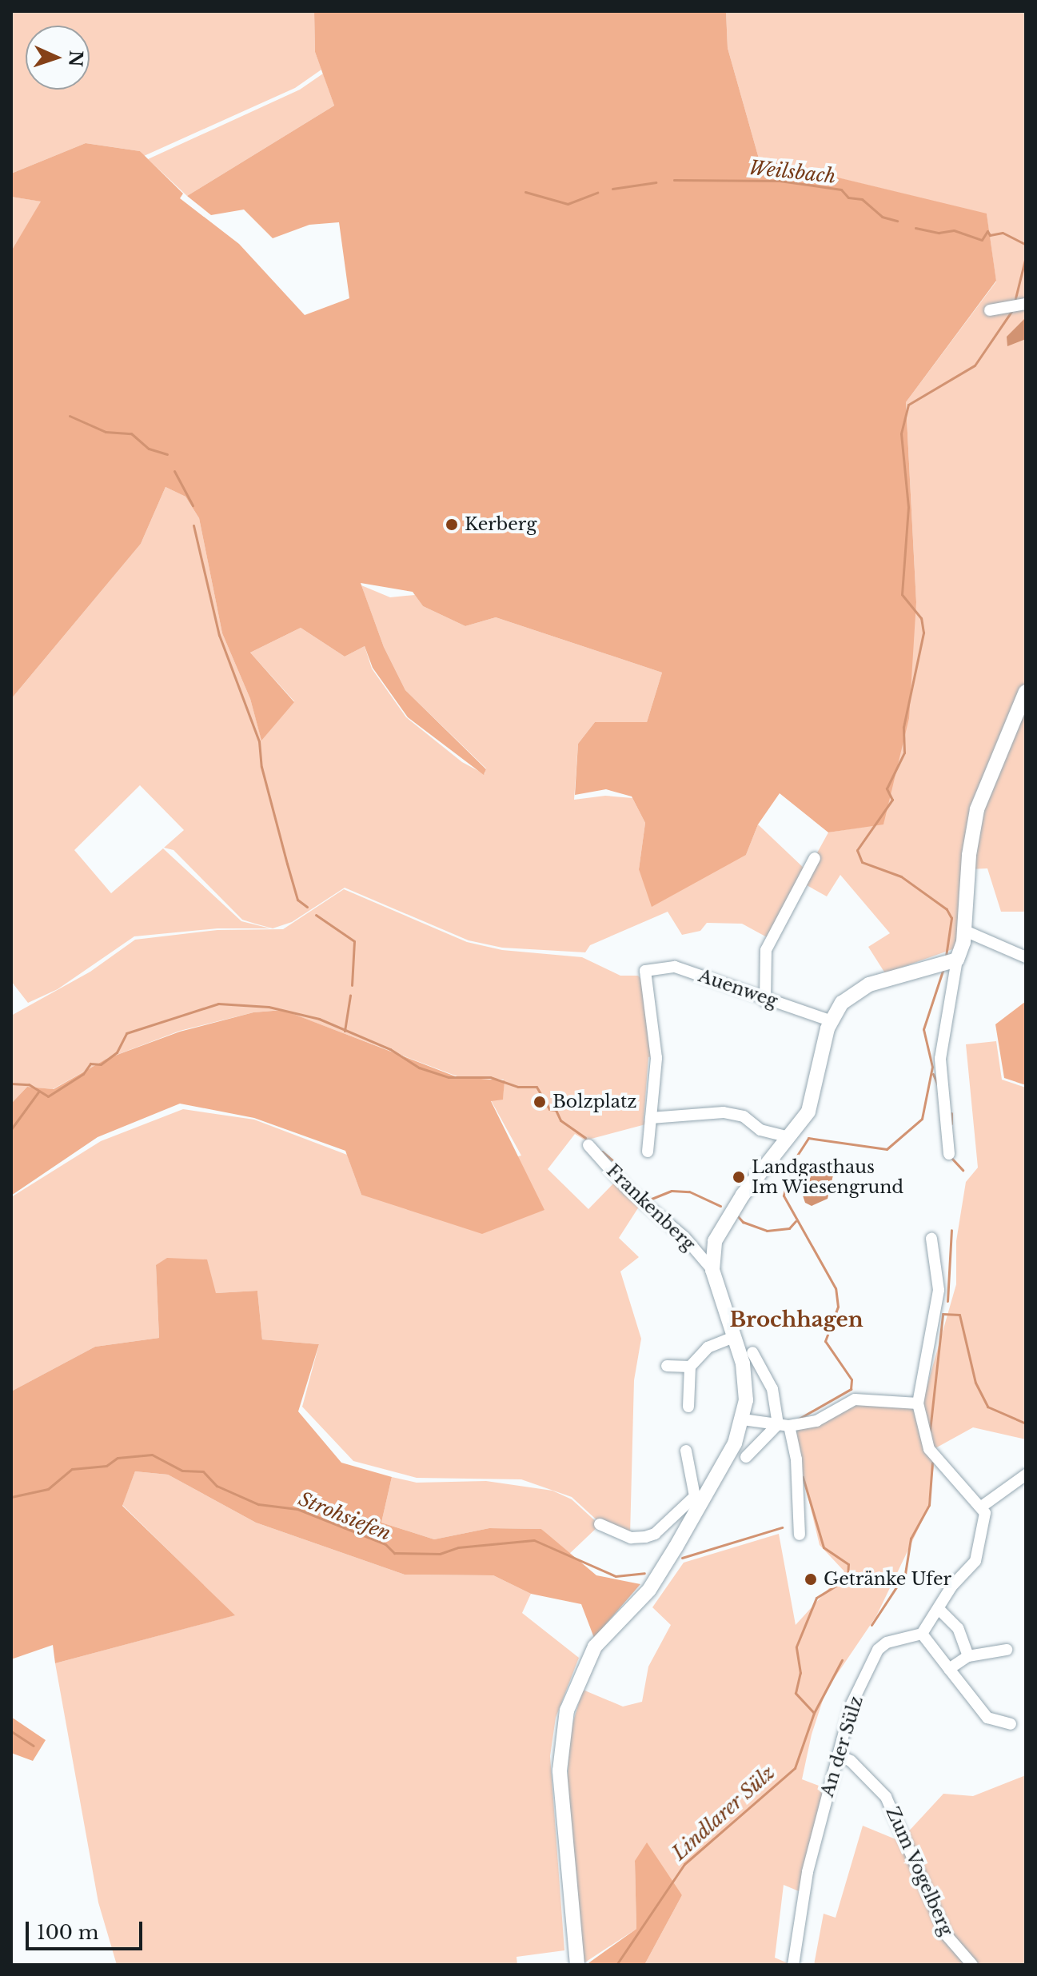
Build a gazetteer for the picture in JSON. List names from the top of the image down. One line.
{"streets":{"street":["Auenweg","Frankenberg","An der Sülz","Zum Vogelberg"]},"crossings":[["An der Sülz","Zum Vogelberg"]],"districts":["Brochhagen"],"water":["Weilsbach","Strohsiefen","Lindlarer Sülz"],"places":["Kerberg","Bolzplatz","Landgasthaus Im Wiesengrund","Getränke Ufer"],"scale_bar":"100 m","north":"right"}
